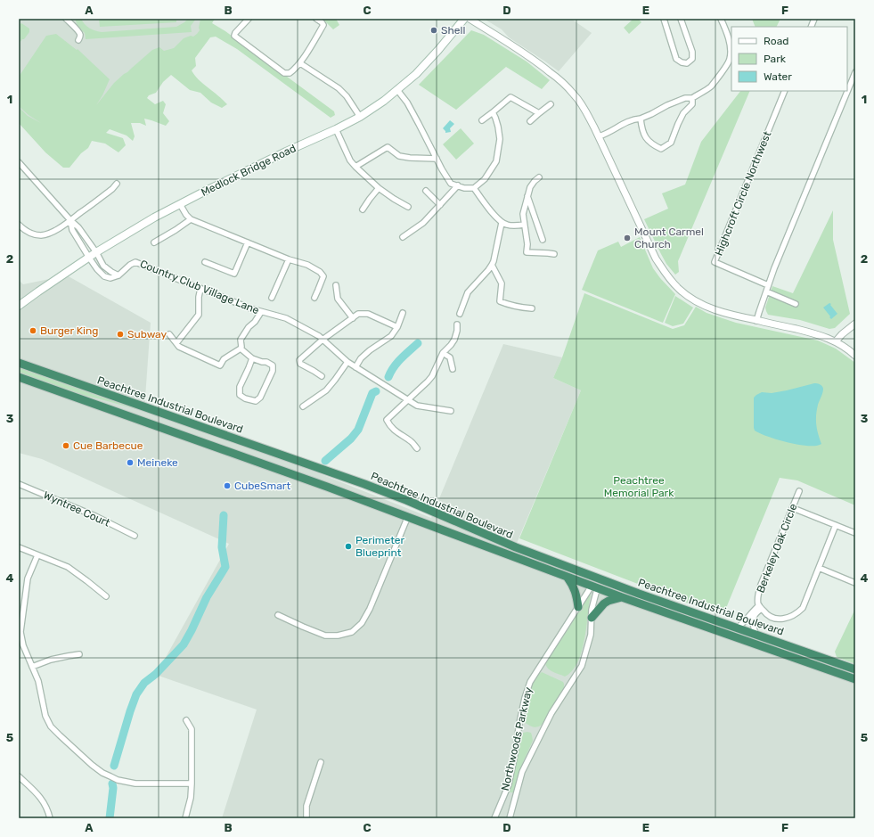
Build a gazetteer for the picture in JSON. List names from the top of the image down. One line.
{"streets":{"highway":["Peachtree Industrial Boulevard"],"main road":["Medlock Bridge Road"],"street":["Highcroft Circle Northwest","Country Club Village Lane","Wyntree Court","Berkeley Oak Circle","Northwoods Parkway"]},"crossings":[["Peachtree Industrial Boulevard","Berkeley Oak Circle"]],"parks":["Peachtree Memorial Park"],"places":["Shell","Mount Carmel Church","Burger King","Subway","Cue Barbecue","Meineke","CubeSmart","Perimeter Blueprint"],"legend":["Road","Park","Water"],"grid":{"columns":["A","B","C","D","E","F"],"rows":["1","2","3","4","5"]}}
